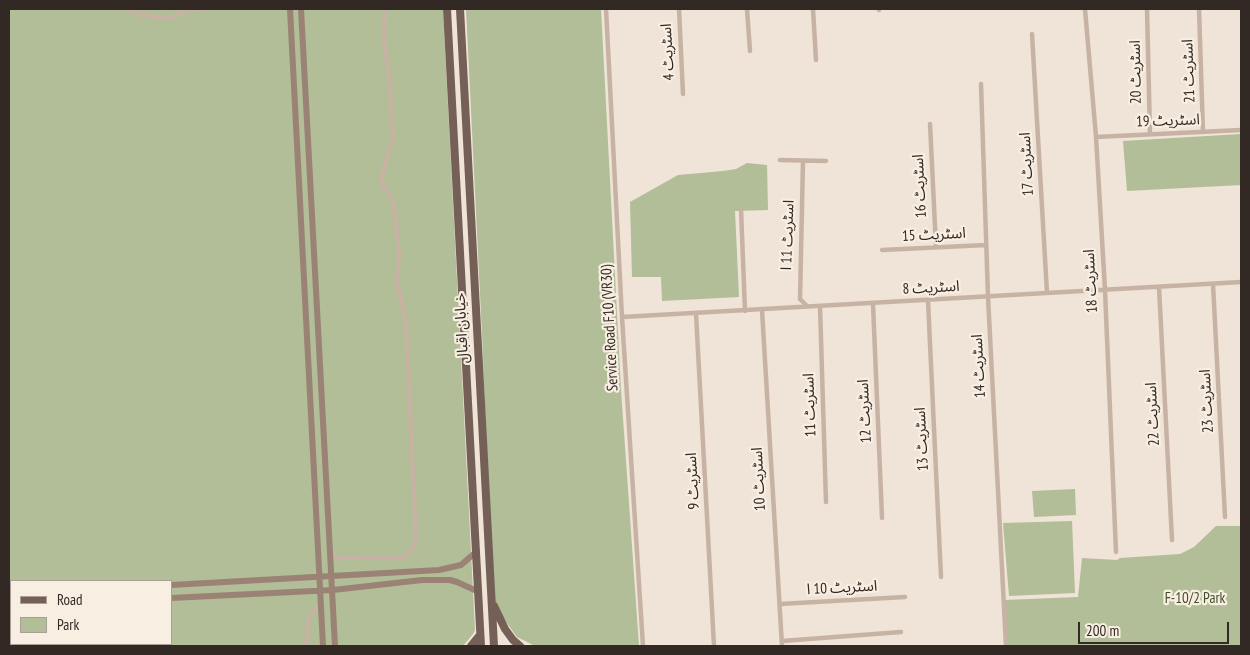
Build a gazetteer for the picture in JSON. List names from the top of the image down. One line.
{"streets":{"main road":["خیابان اقبال"],"street":["اسٹریٹ 4","اسٹریٹ 21","اسٹریٹ 20","اسٹریٹ 19","اسٹریٹ 17","اسٹریٹ 16","اسٹریٹ 11 ا","اسٹریٹ 15","اسٹریٹ 18","اسٹریٹ 8","Service Road F10 (VR30)","اسٹریٹ 14","اسٹریٹ 23","اسٹریٹ 11","اسٹریٹ 12","اسٹریٹ 22","اسٹریٹ 13","اسٹریٹ 10","اسٹریٹ 9","اسٹریٹ 10 ا"]},"crossings":[["اسٹریٹ 21","اسٹریٹ 19"],["اسٹریٹ 20","اسٹریٹ 19"],["اسٹریٹ 19","اسٹریٹ 18"],["اسٹریٹ 17","اسٹریٹ 8"],["اسٹریٹ 16","اسٹریٹ 15"],["اسٹریٹ 11 ا","اسٹریٹ 8"],["اسٹریٹ 15","اسٹریٹ 14"],["اسٹریٹ 18","اسٹریٹ 8"],["اسٹریٹ 8","Service Road F10 (VR30)"],["اسٹریٹ 8","اسٹریٹ 14"],["اسٹریٹ 8","اسٹریٹ 23"],["اسٹریٹ 8","اسٹریٹ 11"],["اسٹریٹ 8","اسٹریٹ 12"],["اسٹریٹ 8","اسٹریٹ 22"],["اسٹریٹ 8","اسٹریٹ 13"],["اسٹریٹ 8","اسٹریٹ 10"],["اسٹریٹ 8","اسٹریٹ 9"],["اسٹریٹ 10","اسٹریٹ 10 ا"]],"parks":["F-10/2 Park"],"legend":["Road","Park"],"scale_bar":"200 m"}
